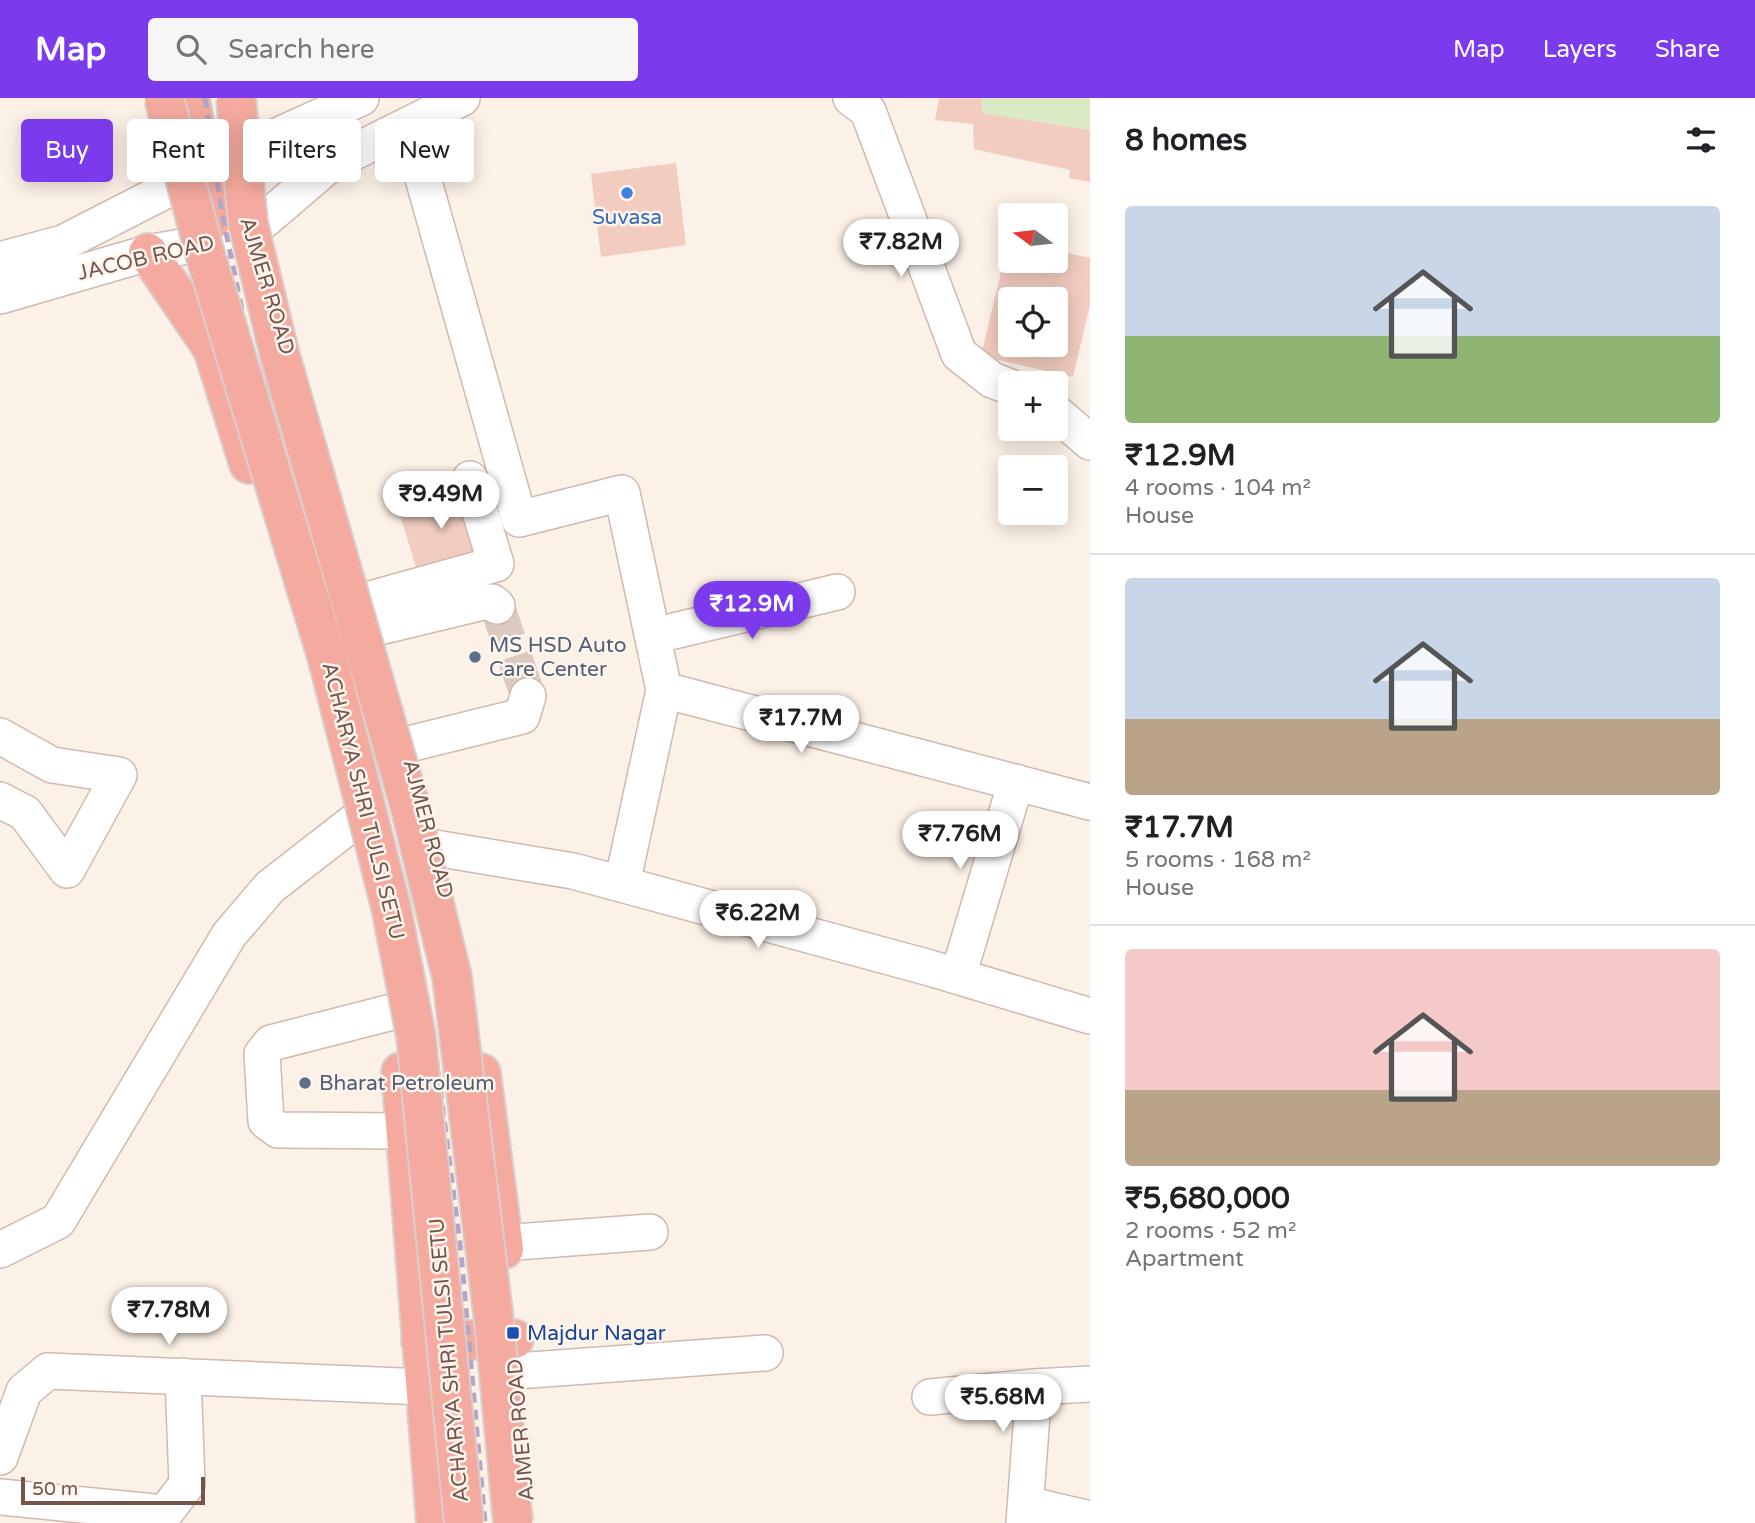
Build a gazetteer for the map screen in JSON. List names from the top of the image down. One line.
{"streets":{"highway":["AJMER ROAD","ACHARYA SHRI TULSI SETU"],"street":["JACOB ROAD"]},"crossings":[["JACOB ROAD","AJMER ROAD"]],"places":{"other":["Suvasa","MS HSD Auto Care Center","Bharat Petroleum"],"transit":["Majdur Nagar"]},"scale_bar":"50 m","north":"left","page":{"header":"Map","search":"Search here","nav":["Map","Layers","Share"],"heading":"8 homes","chip":["Buy","Rent","Filters","New"],"list":[{"name":"₹12.9M","note":"4 rooms · 104 m² · House"},{"name":"₹17.7M","note":"5 rooms · 168 m² · House"},{"name":"₹5,680,000","note":"2 rooms · 52 m² · Apartment"}],"map_buttons":["+","−"],"price":["₹7.82M","₹9.49M","₹12.9M","₹17.7M","₹7.76M","₹6.22M","₹7.78M","₹5.68M"],"scale":"50 m"}}
